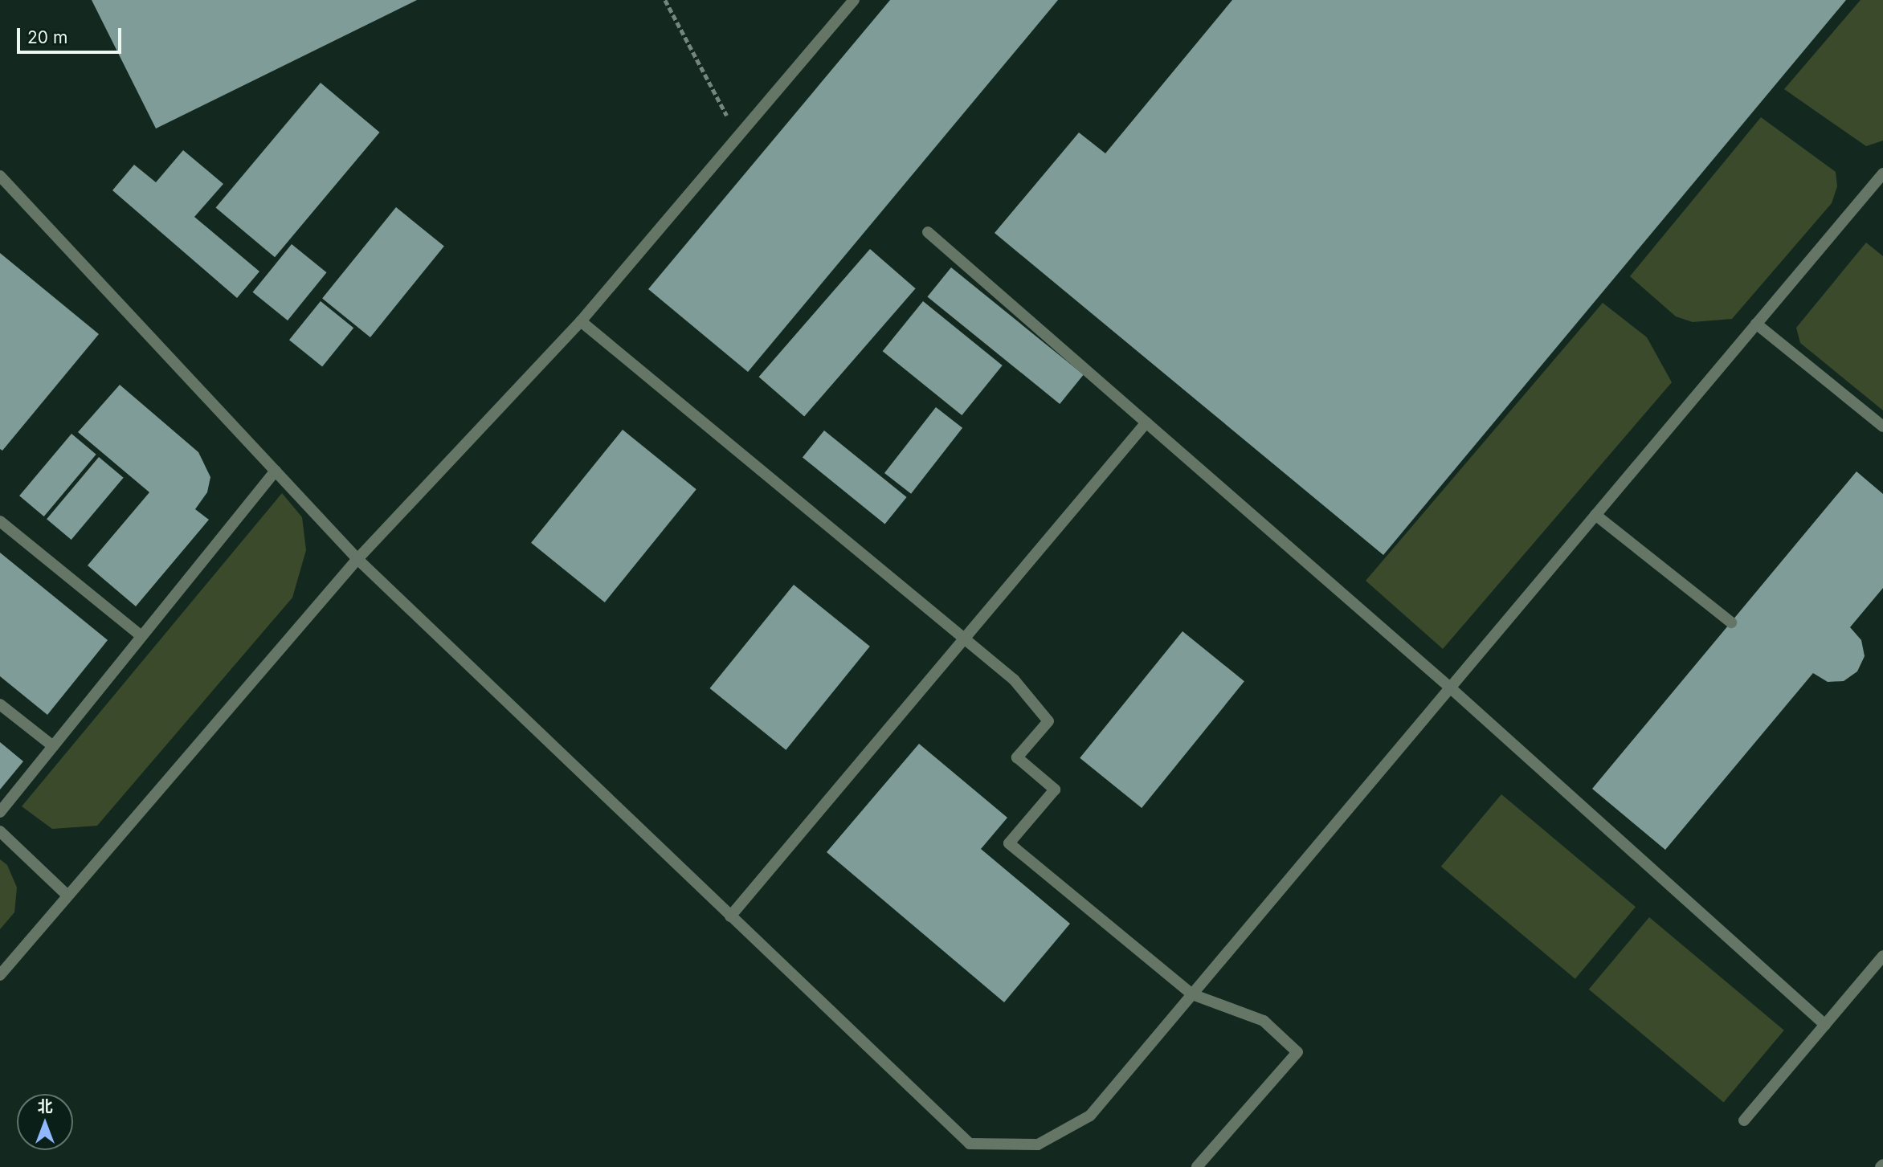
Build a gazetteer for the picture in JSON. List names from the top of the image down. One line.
{"scale_bar":"20 m","north":"top"}
